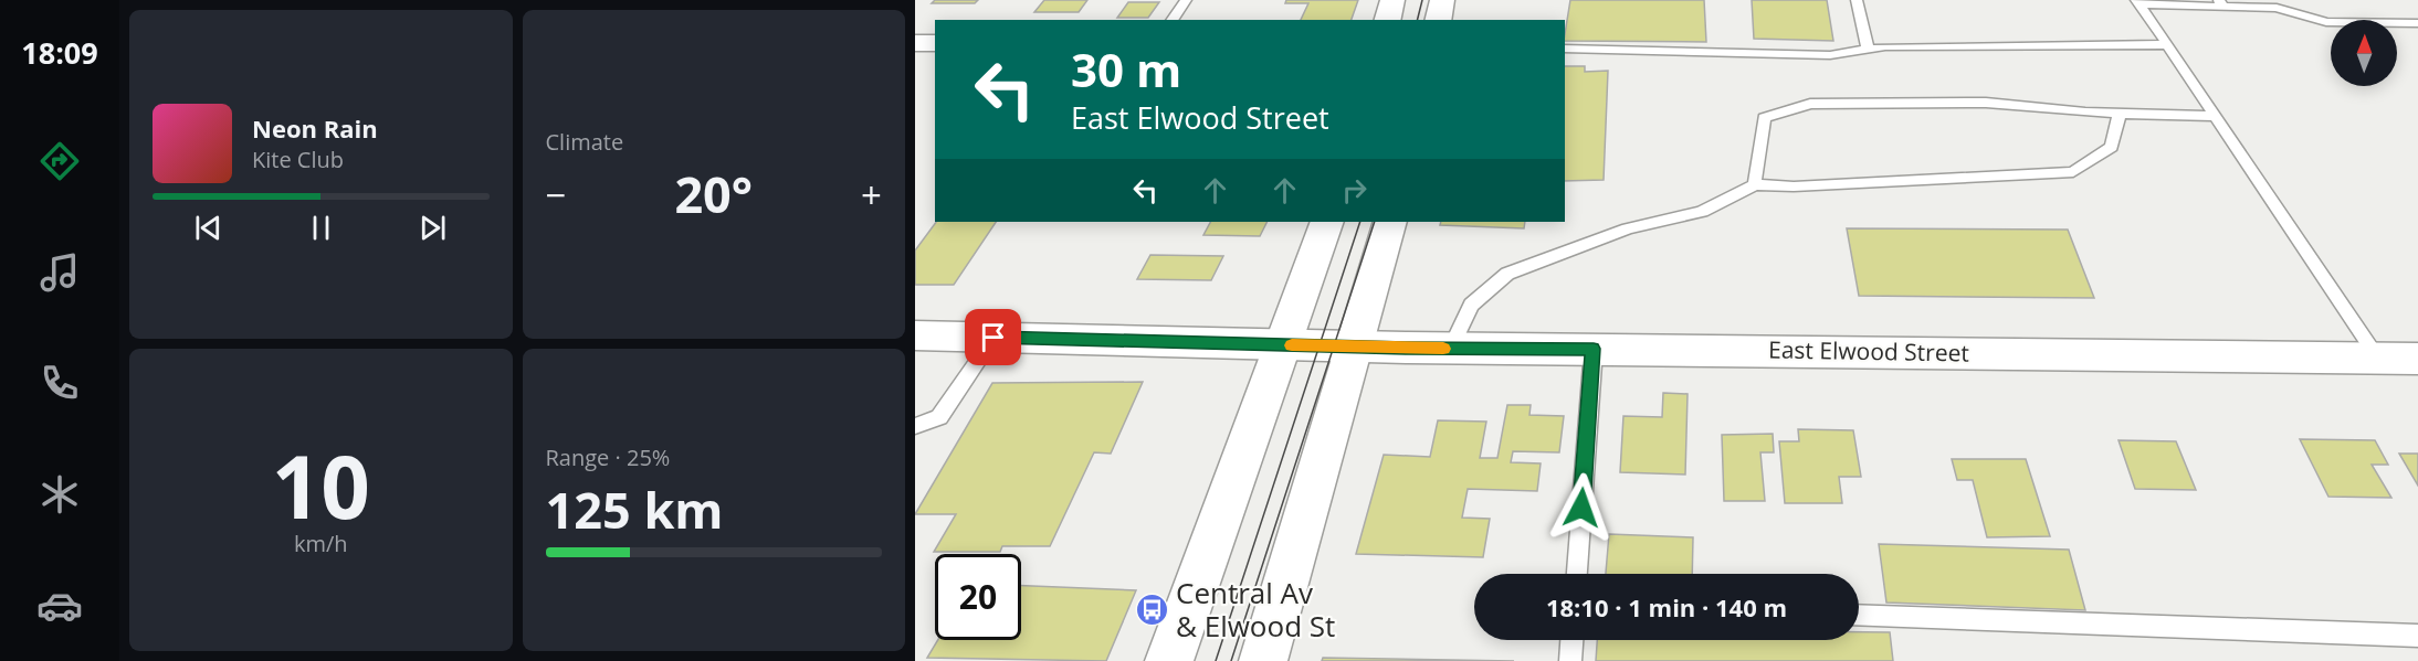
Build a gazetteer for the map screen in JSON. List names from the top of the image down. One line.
{"streets":{"street":["East Elwood Street"]},"places":{"bus stop":["Central Av & Elwood St"]},"north":"top","page":{"tabs":"18:09","tile":["Climate",["10","km/h"],["Range · 25%","125 km"]],"turn":["30 m","East Elwood Street"],"song":["Neon Rain","Kite Club"],"heat":["−","20°","+"],"limit":"20","trip":"18:10 · 1 min · 140 m"}}
